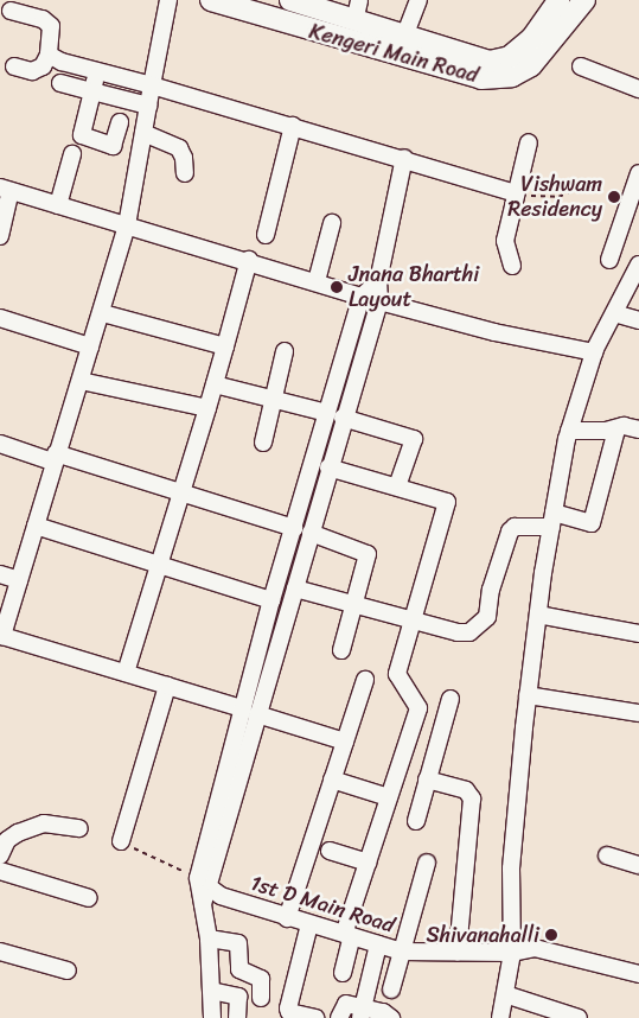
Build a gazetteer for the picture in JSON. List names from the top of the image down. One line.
{"streets":{"main road":["Kengeri Main Road"],"street":["1st D Main Road"]},"places":["Vishwam Residency","Jnana Bharthi Layout","Shivanahalli"]}
